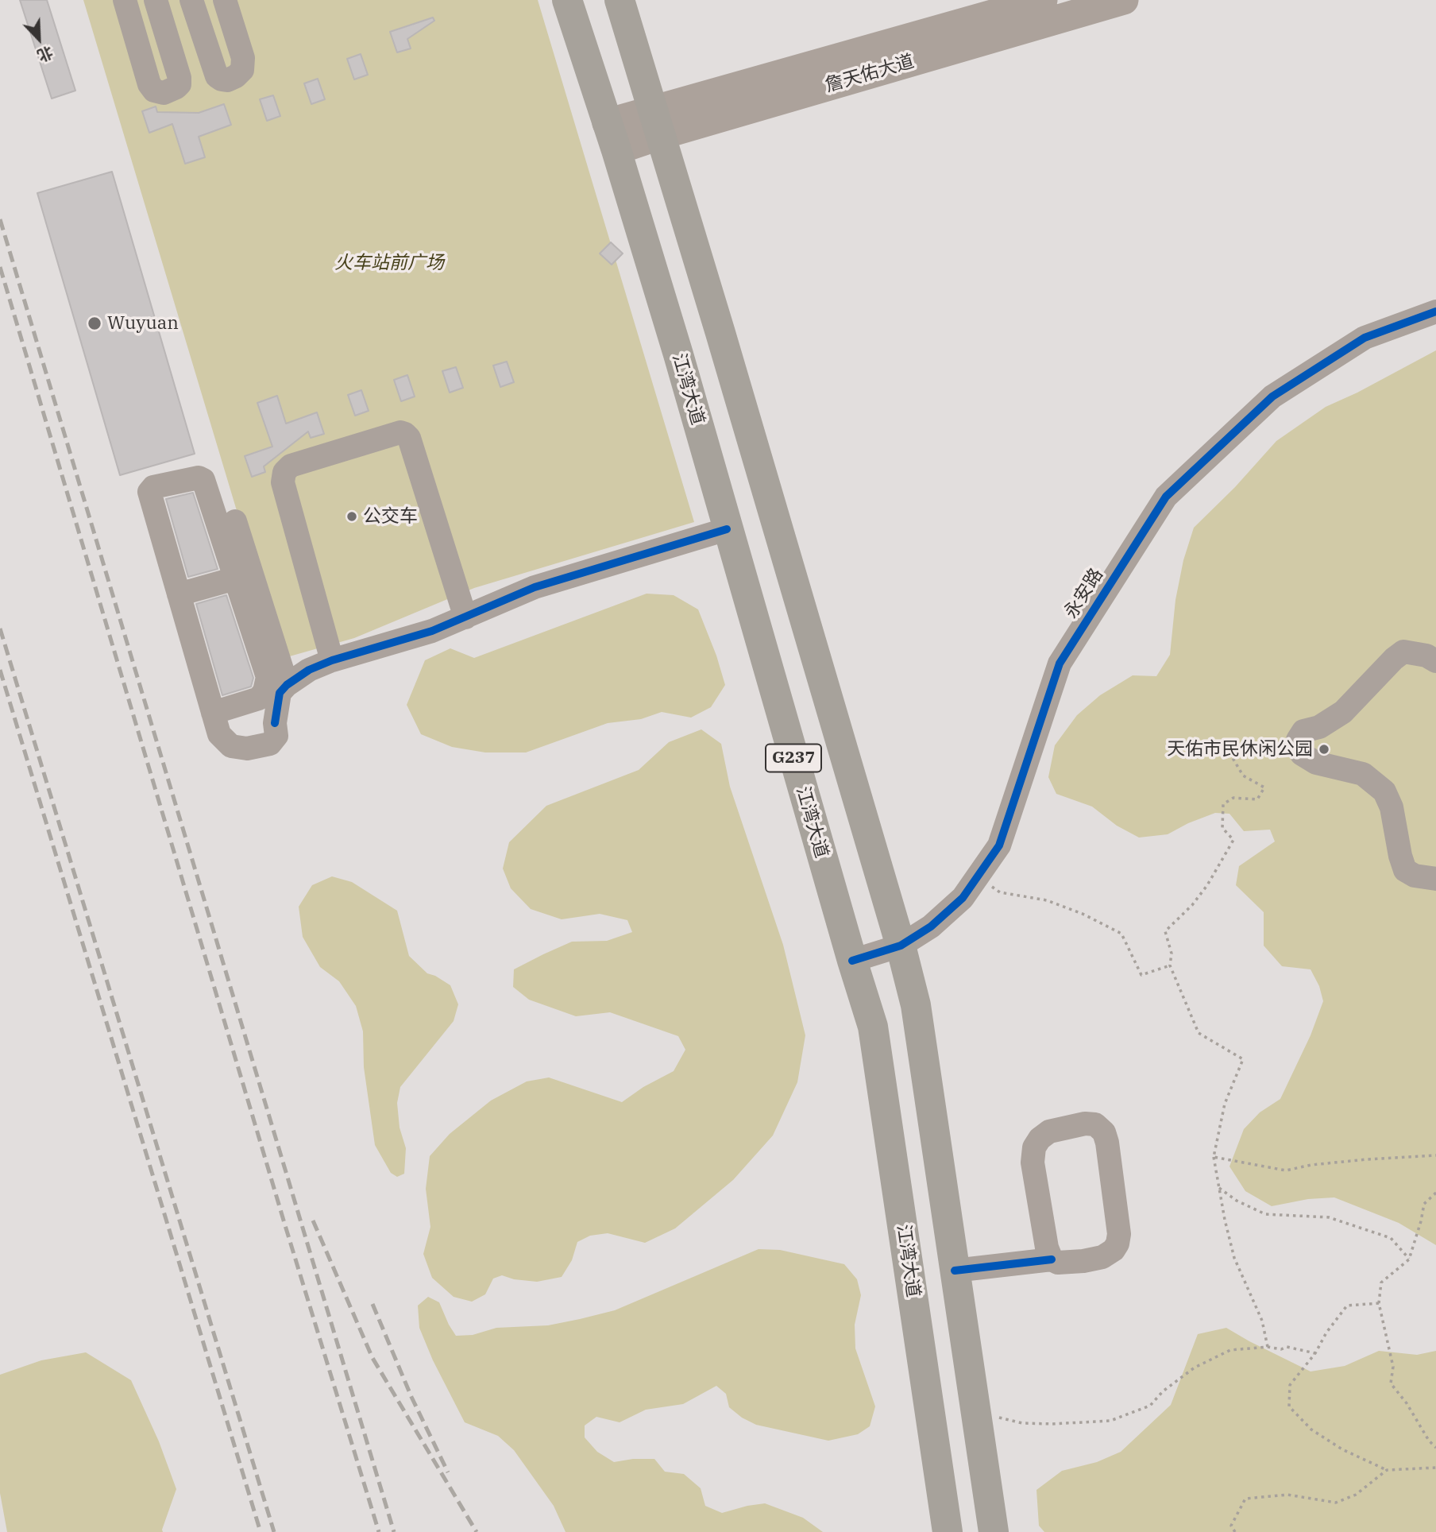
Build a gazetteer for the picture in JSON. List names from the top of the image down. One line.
{"streets":{"highway":["江湾大道","G237"],"main road":["詹天佑大道"],"street":["永安路"]},"crossings":[["詹天佑大道","江湾大道"],["詹天佑大道","G237"],["江湾大道","永安路"],["永安路","G237"]],"parks":["火车站前广场"],"places":["Wuyuan","公交车","天佑市民休闲公园"],"north":"bottom right"}
